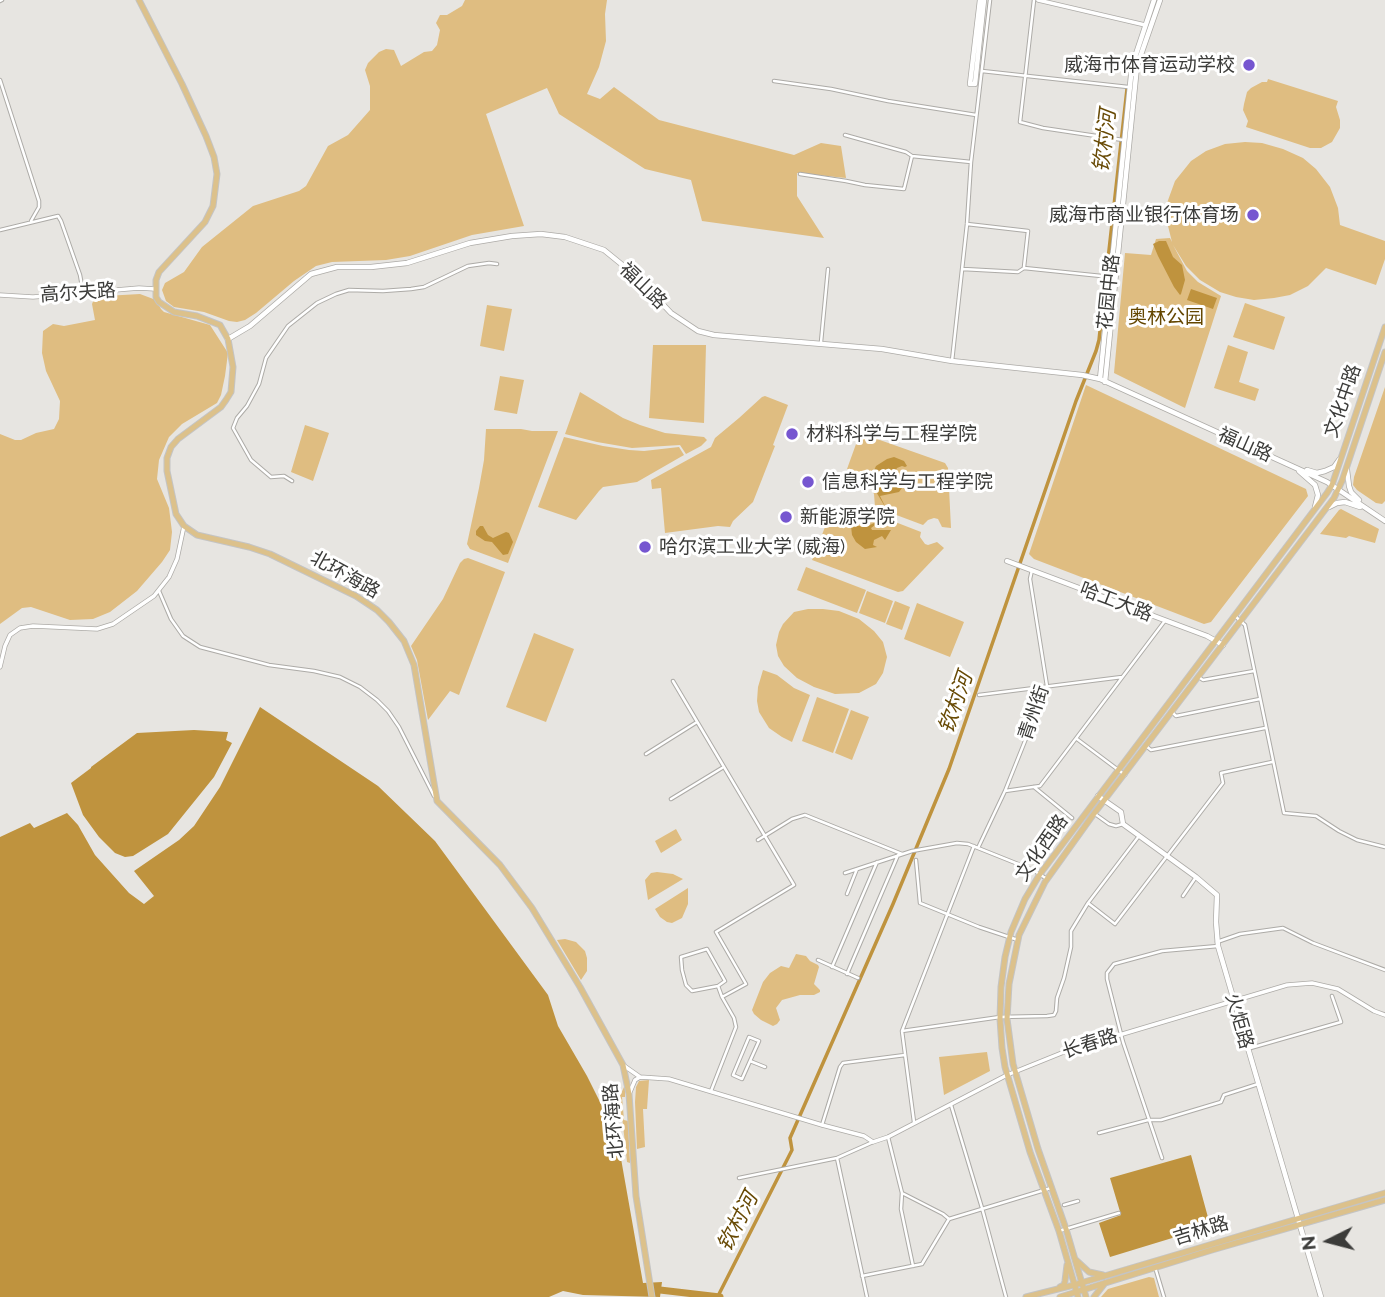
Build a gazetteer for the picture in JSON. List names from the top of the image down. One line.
{"streets":{"main road":["福山路","花园中路","文化中路","北环海路","哈工大路","文化西路","火炬路","吉林路"],"street":["高尔夫路","青州街","长春路"]},"crossings":[["福山路","花园中路"],["福山路","文化中路"],["福山路","文化西路"],["文化中路","文化西路"],["哈工大路","青州街"],["哈工大路","文化西路"],["青州街","长春路"],["文化西路","火炬路"],["文化西路","长春路"],["文化西路","吉林路"],["火炬路","长春路"],["火炬路","吉林路"]],"water":["钦村河"],"parks":["奥林公园"],"places":["威海市体育运动学校","威海市商业银行体育场","材料科学与工程学院","信息科学与工程学院","新能源学院","哈尔滨工业大学 (威海)"],"north":"left"}
